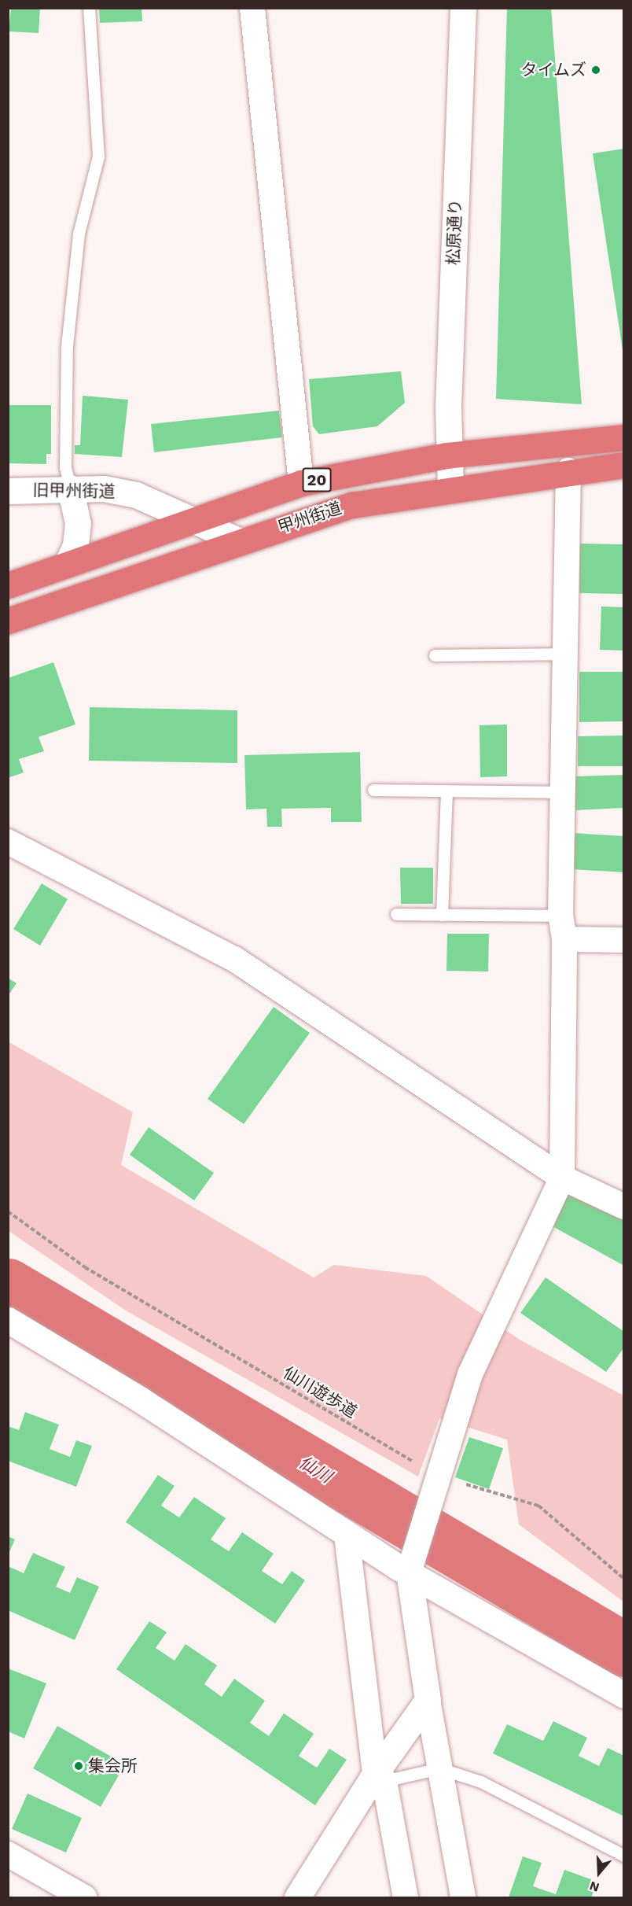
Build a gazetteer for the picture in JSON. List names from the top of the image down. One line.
{"streets":{"highway":["20","甲州街道"],"street":["松原通り","旧甲州街道"],"path":["仙川遊歩道"]},"crossings":[["松原通り","甲州街道"],["旧甲州街道","甲州街道"]],"water":["仙川"],"places":["タイムズ","集会所"],"north":"bottom"}
